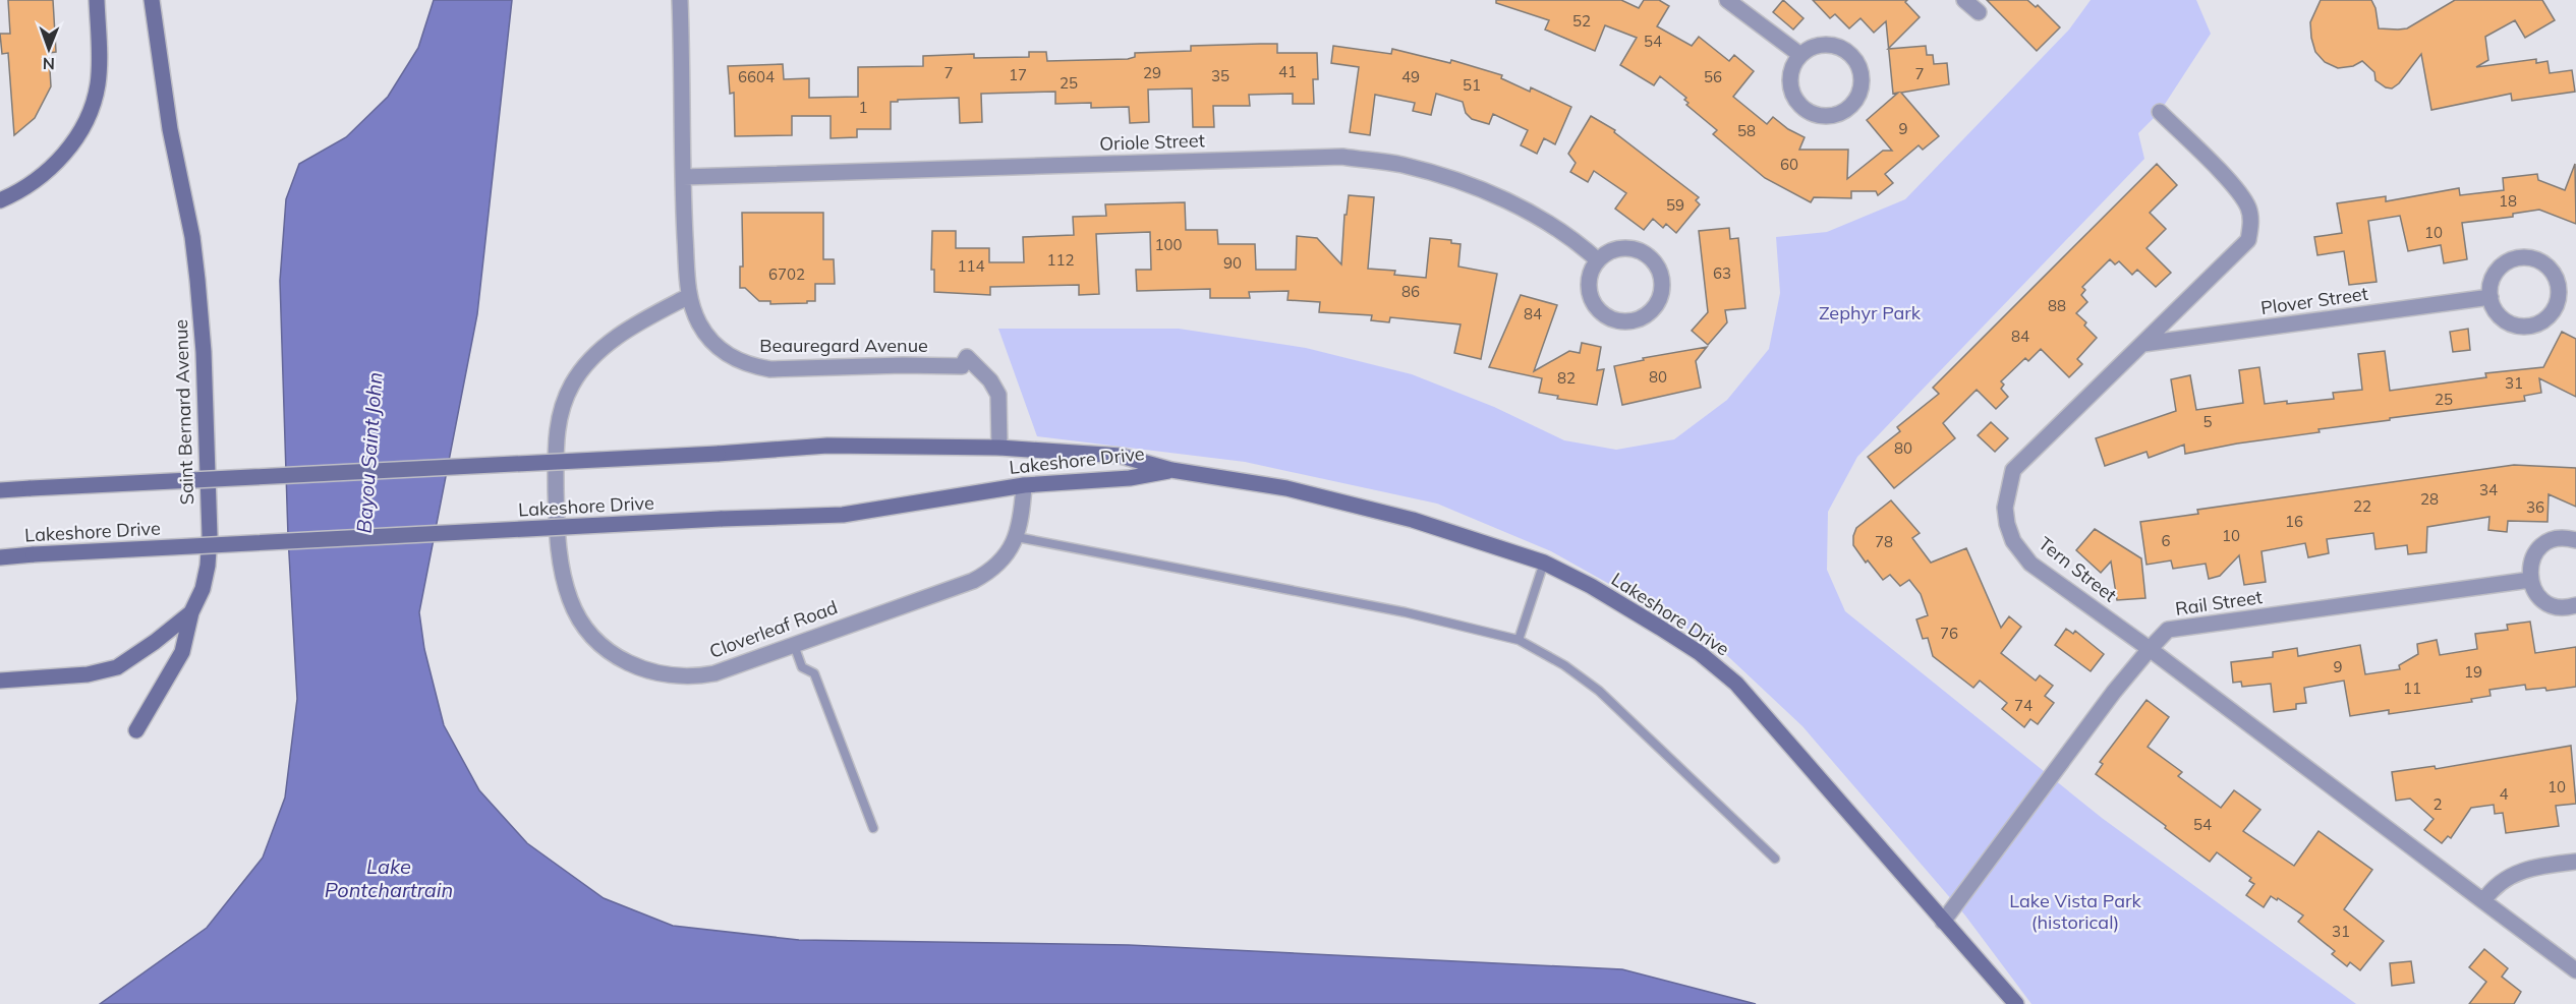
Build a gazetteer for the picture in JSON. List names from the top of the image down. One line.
{"streets":{"street":["Oriole Street","Plover Street","Beauregard Avenue","Saint Bernard Avenue","Lakeshore Drive","Tern Street","Rail Street","Cloverleaf Road"]},"crossings":[["Oriole Street","Beauregard Avenue"],["Plover Street","Tern Street"],["Beauregard Avenue","Lakeshore Drive"],["Beauregard Avenue","Cloverleaf Road"],["Lakeshore Drive","Rail Street"],["Lakeshore Drive","Cloverleaf Road"],["Tern Street","Rail Street"]],"water":["Bayou Saint John","Lake Pontchartrain"],"parks":["Zephyr Park","Lake Vista Park (historical)"],"house_numbers":["52","54","41","7","29","7","17","35","6604","49","56","25","51","1","9","58","60","18","59","10","100","112","90","114","63","6702","86","88","84","84","80","82","31","25","5","80","34","28","22","36","16","10","6","78","76","9","19","11","74","10","4","2","54","31"],"north":"bottom"}
